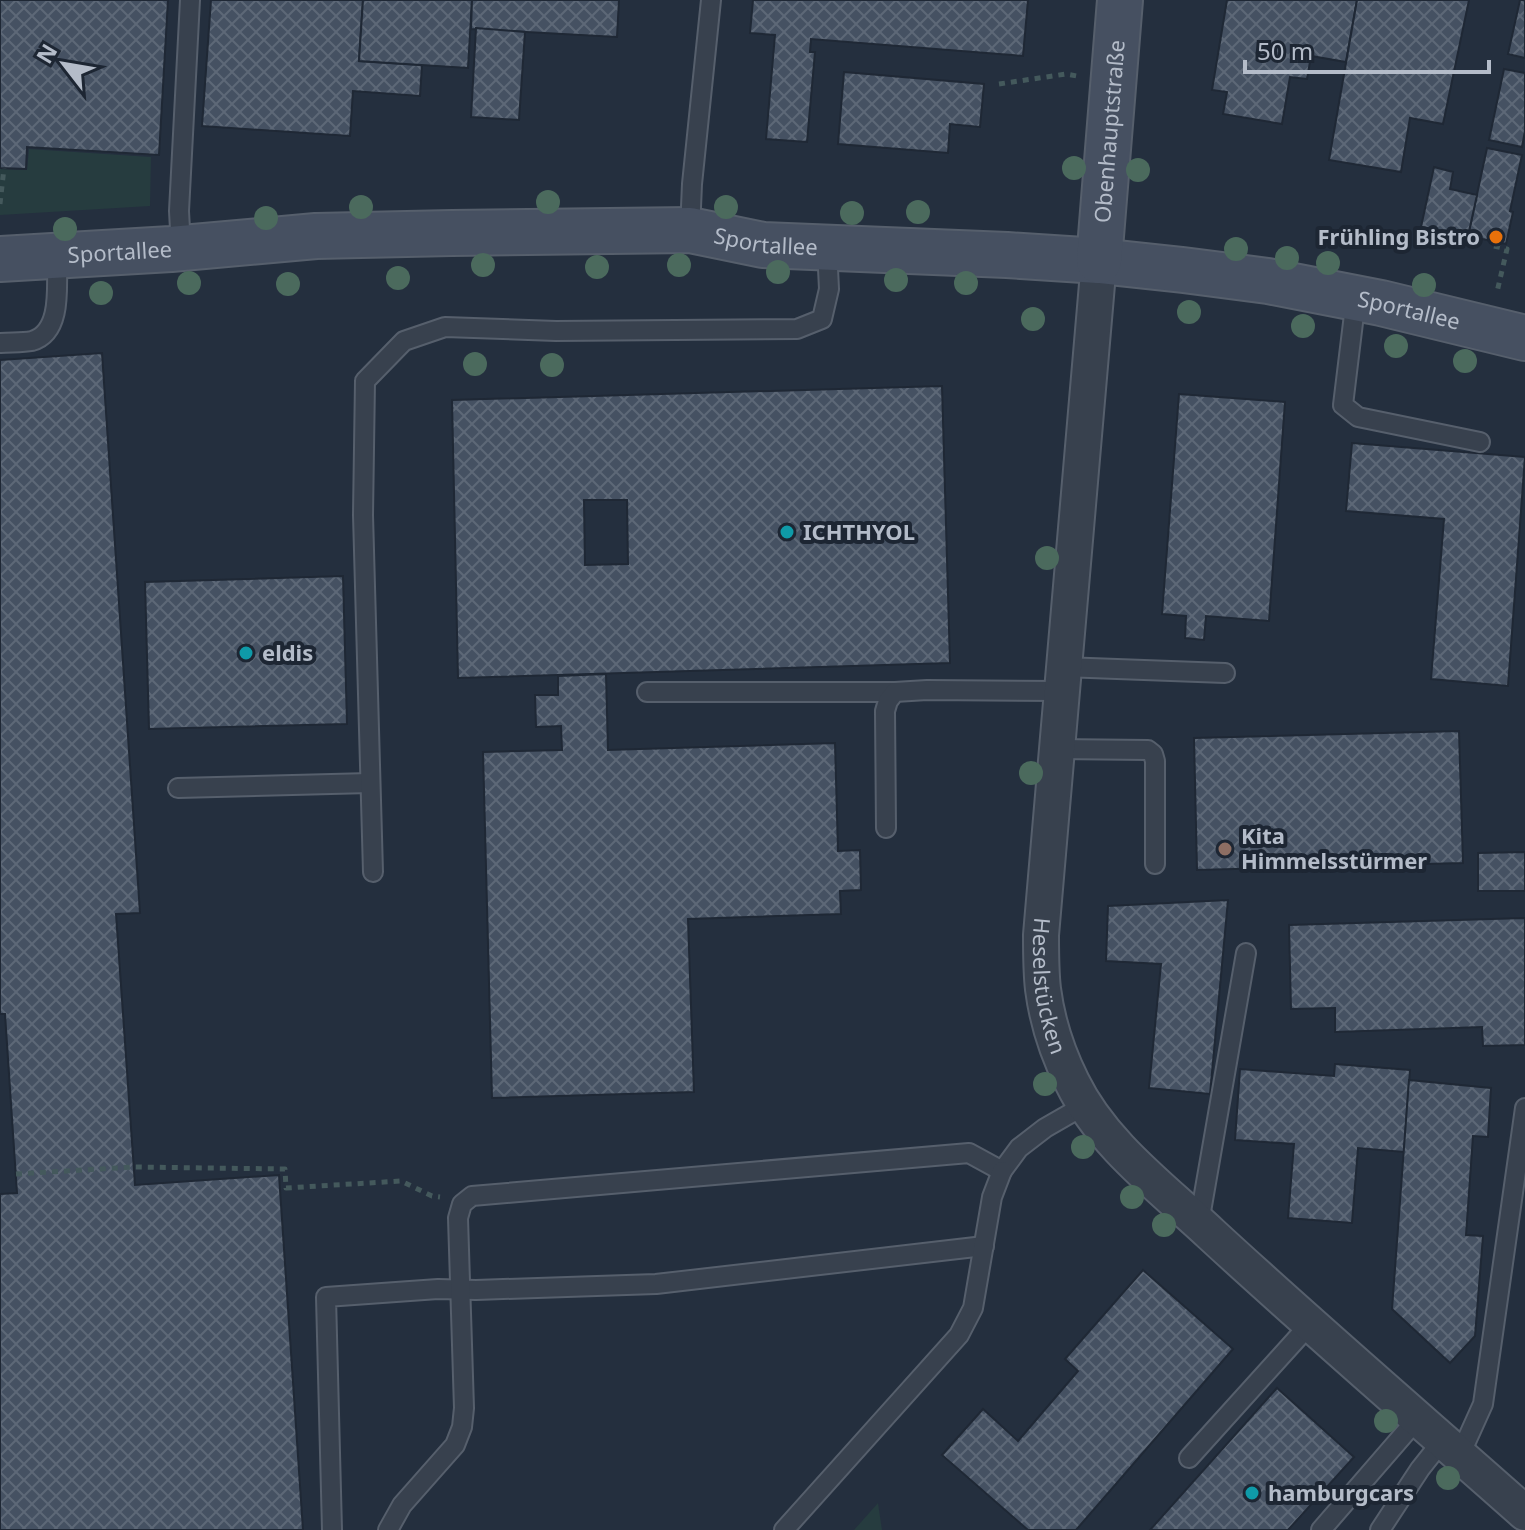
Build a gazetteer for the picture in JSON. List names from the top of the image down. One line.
{"streets":{"street":["Obenhauptstraße","Sportallee","Heselstücken"]},"crossings":[["Obenhauptstraße","Sportallee"],["Obenhauptstraße","Heselstücken"],["Sportallee","Heselstücken"]],"places":["Frühling Bistro","ICHTHYOL","eldis","Kita Himmelsstürmer","hamburgcars"],"scale_bar":"50 m","north":"top left"}
